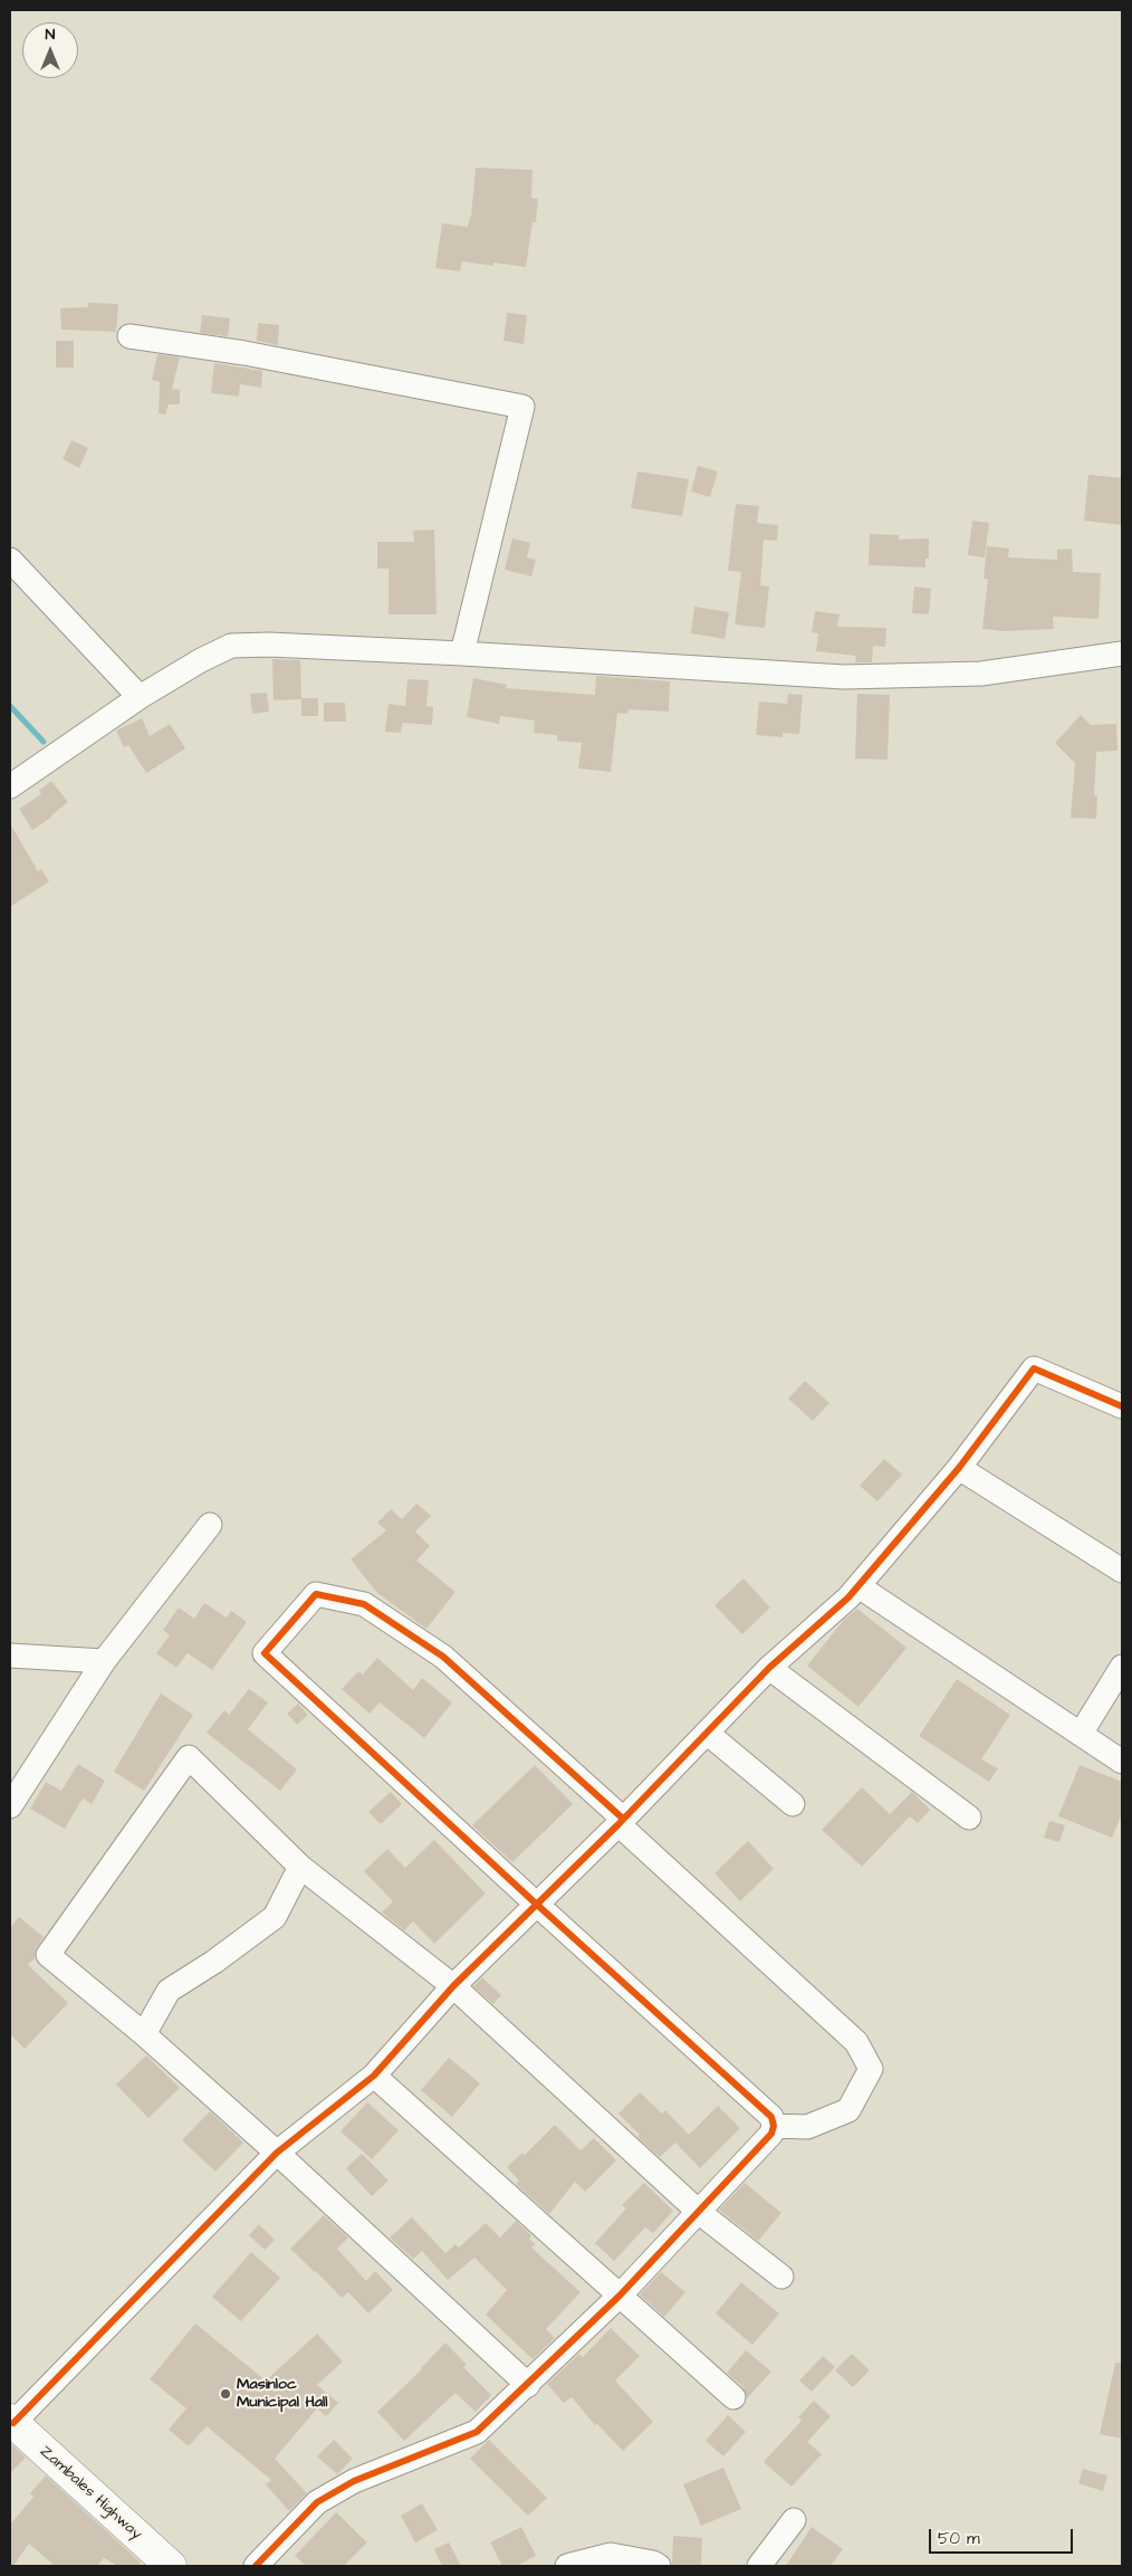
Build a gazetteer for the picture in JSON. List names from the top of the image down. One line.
{"streets":{"main road":["Zambales Highway"]},"places":["Masinloc Municipal Hall"],"scale_bar":"50 m","north":"top"}
